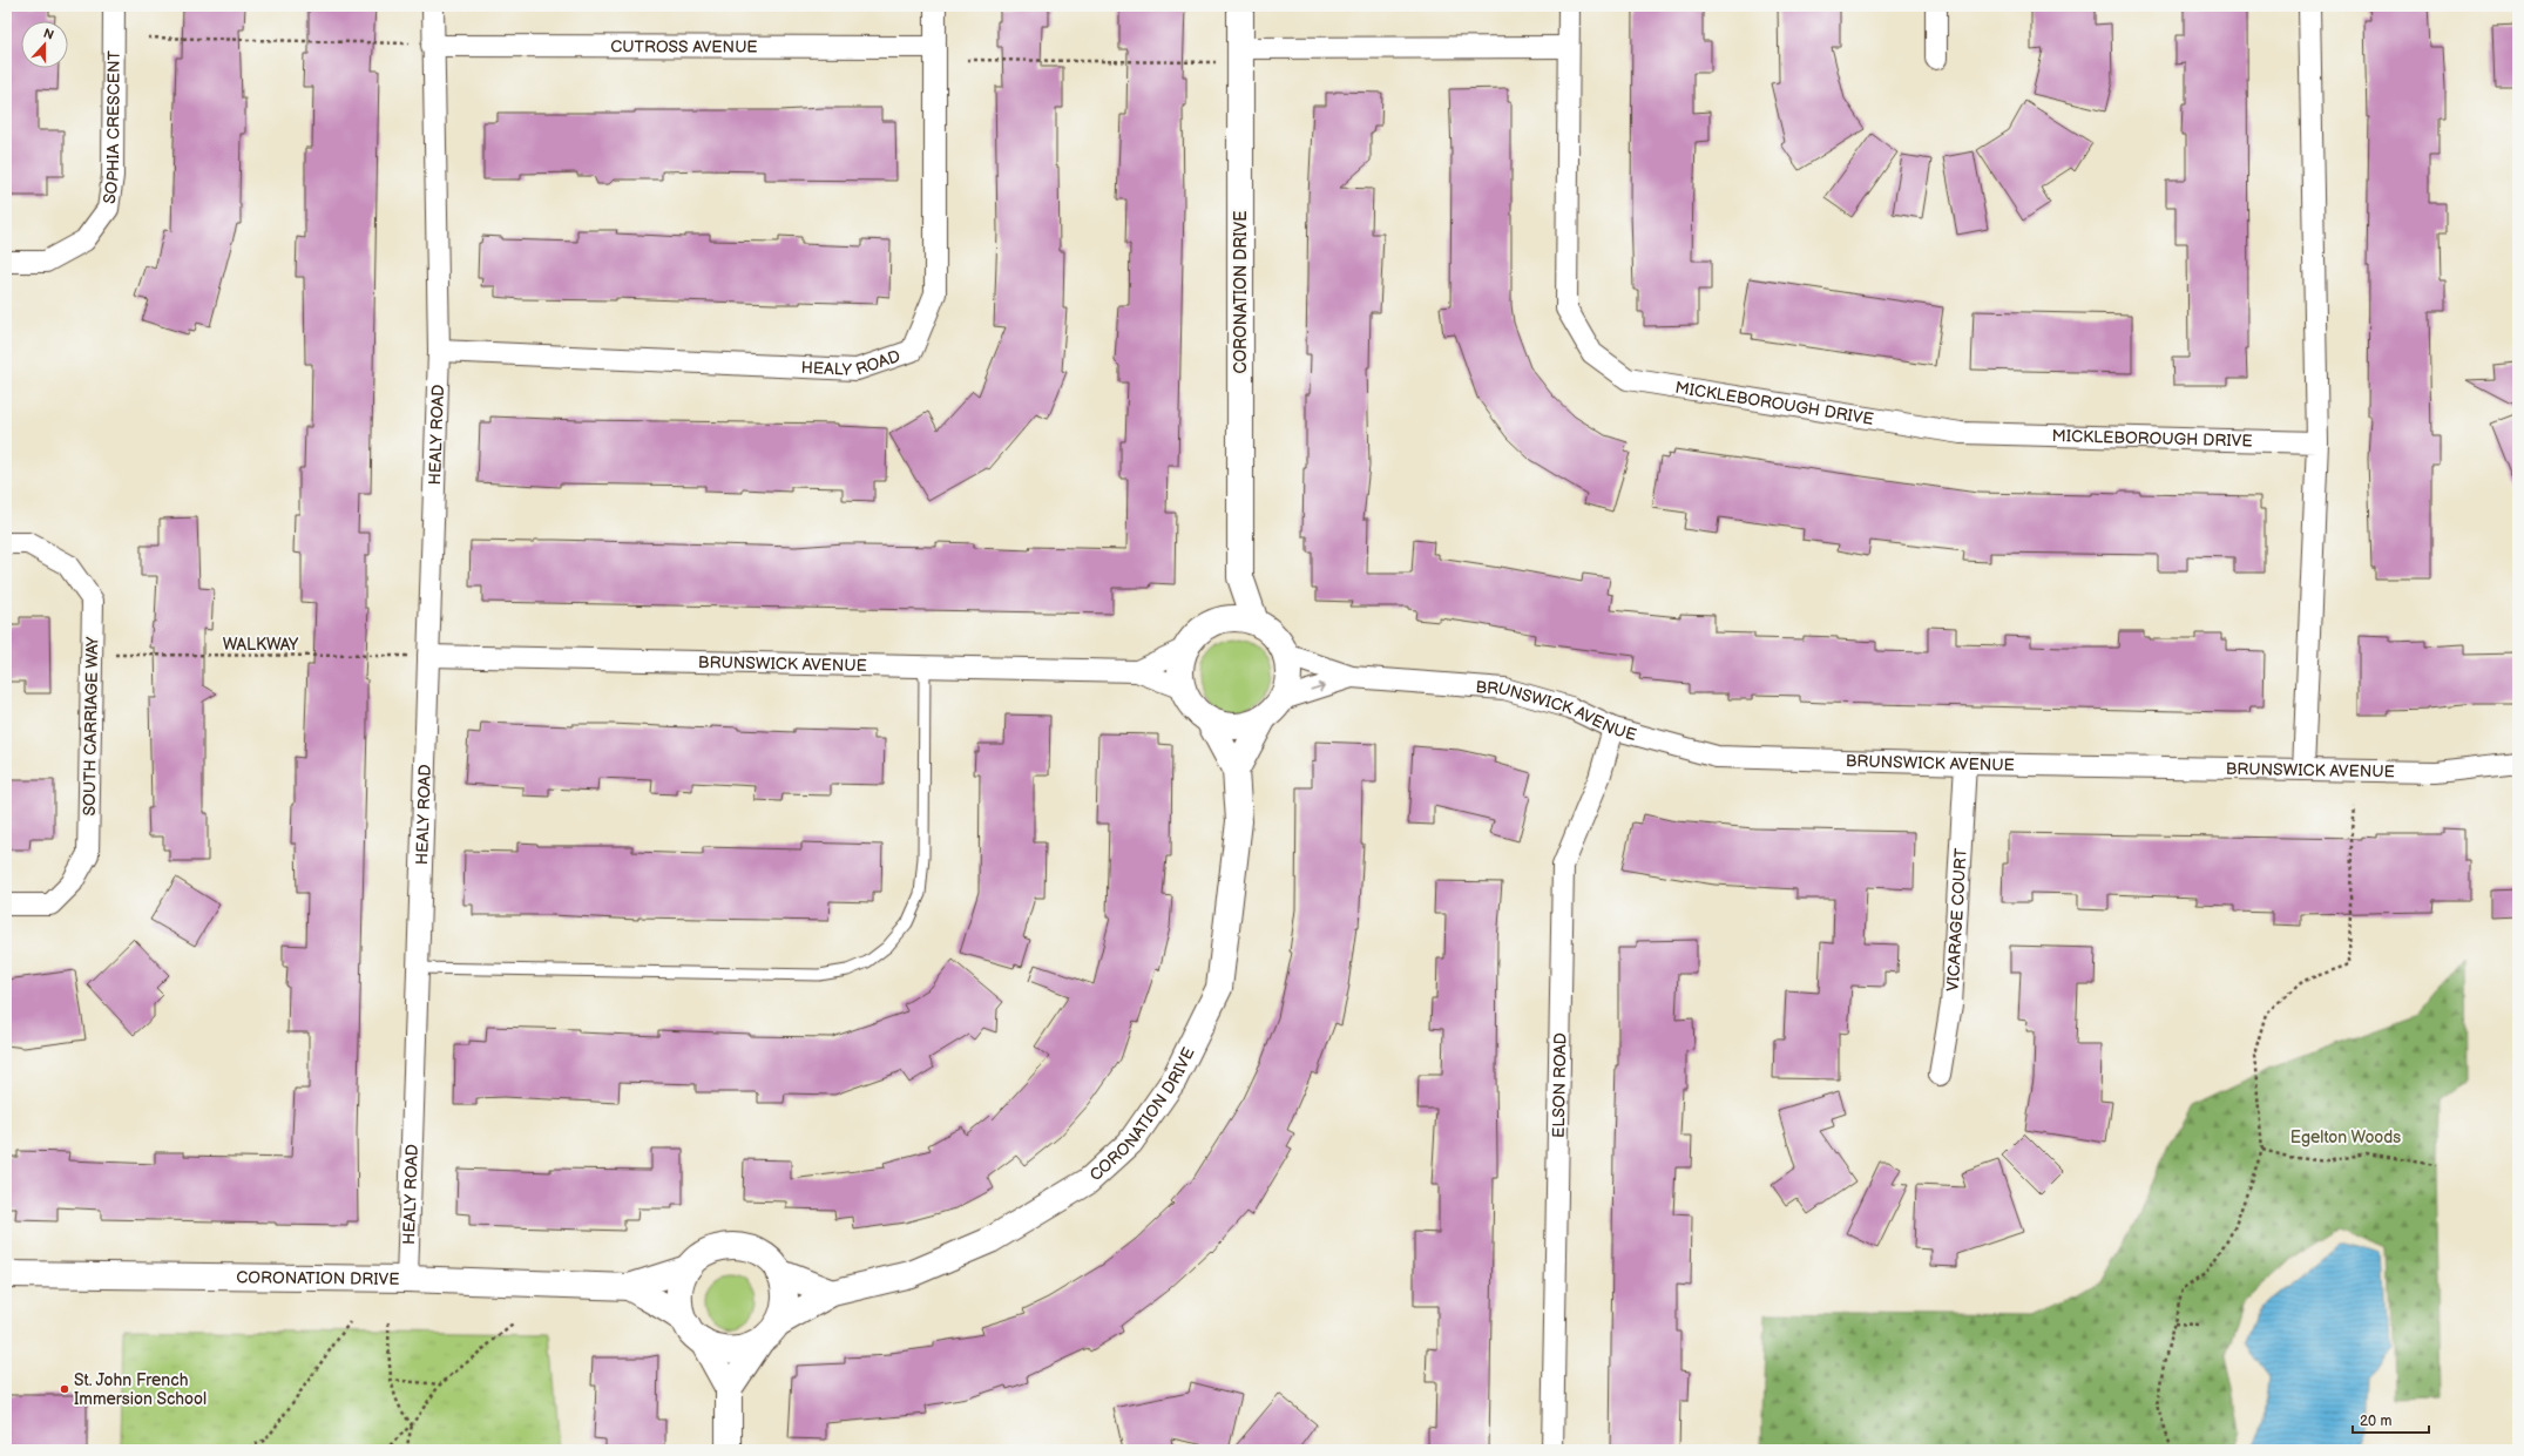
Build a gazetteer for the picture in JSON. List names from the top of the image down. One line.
{"streets":{"street":["CUTROSS AVENUE","SOPHIA CRESCENT","CORONATION DRIVE","HEALY ROAD","MICKLEBOROUGH DRIVE","BRUNSWICK AVENUE","SOUTH CARRIAGE WAY","VICARAGE COURT","ELSON ROAD"],"path":["WALKWAY"]},"crossings":[["CUTROSS AVENUE","HEALY ROAD"],["CORONATION DRIVE","HEALY ROAD"],["CORONATION DRIVE","BRUNSWICK AVENUE"],["HEALY ROAD","WALKWAY"],["HEALY ROAD","BRUNSWICK AVENUE"],["WALKWAY","BRUNSWICK AVENUE"],["WALKWAY","SOUTH CARRIAGE WAY"],["BRUNSWICK AVENUE","VICARAGE COURT"],["BRUNSWICK AVENUE","ELSON ROAD"]],"parks":["Egelton Woods"],"places":["St. John French Immersion School"],"scale_bar":"20 m","north":"top"}
